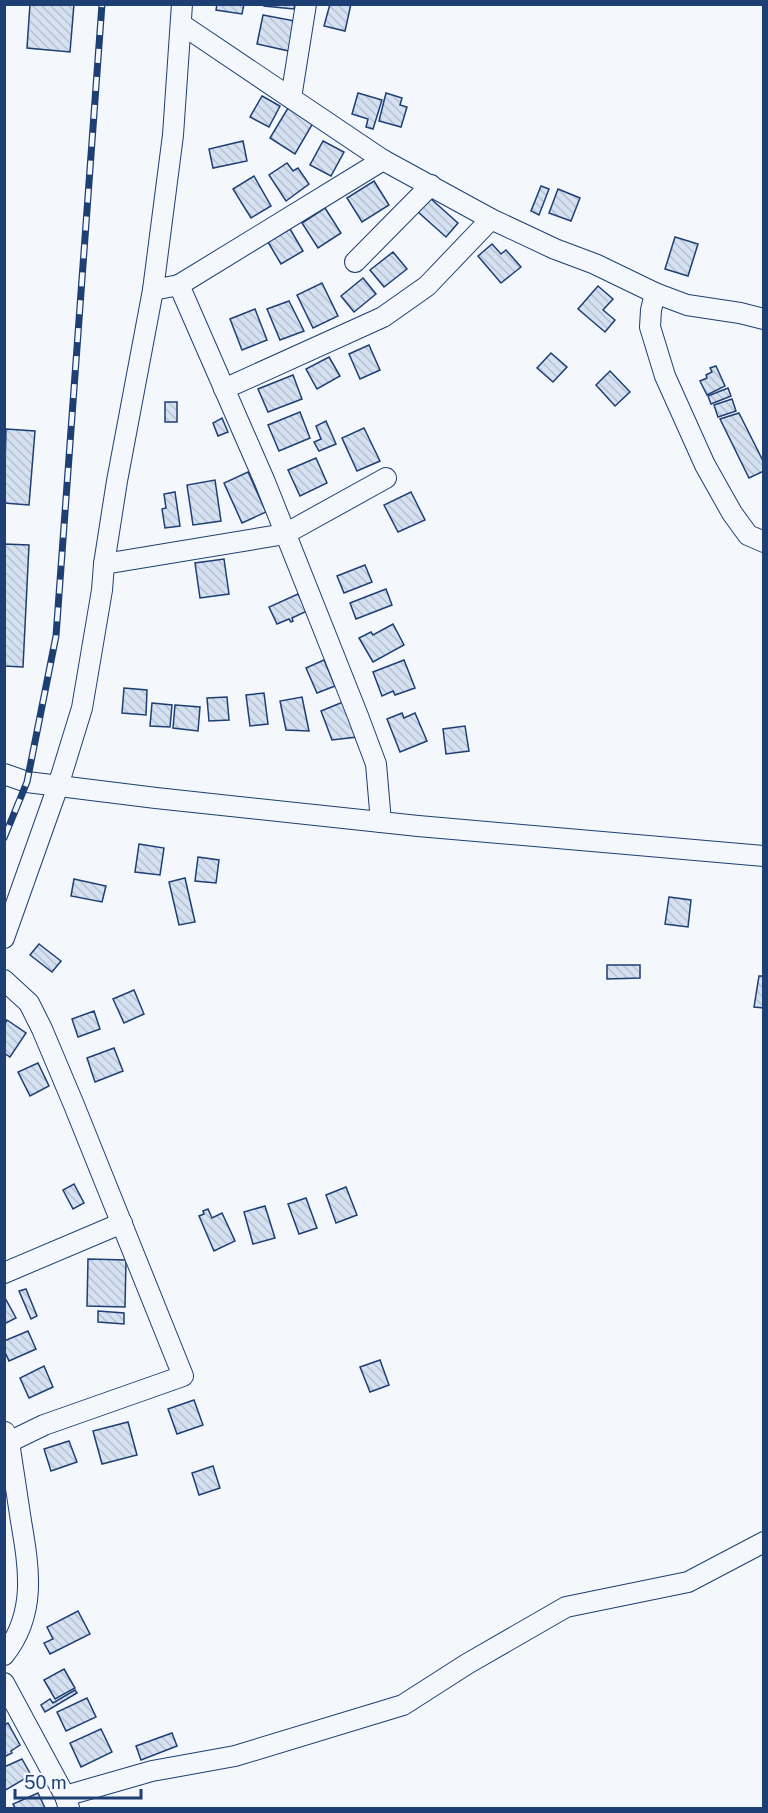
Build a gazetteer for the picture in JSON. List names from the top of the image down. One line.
{"scale_bar":"50 m"}
